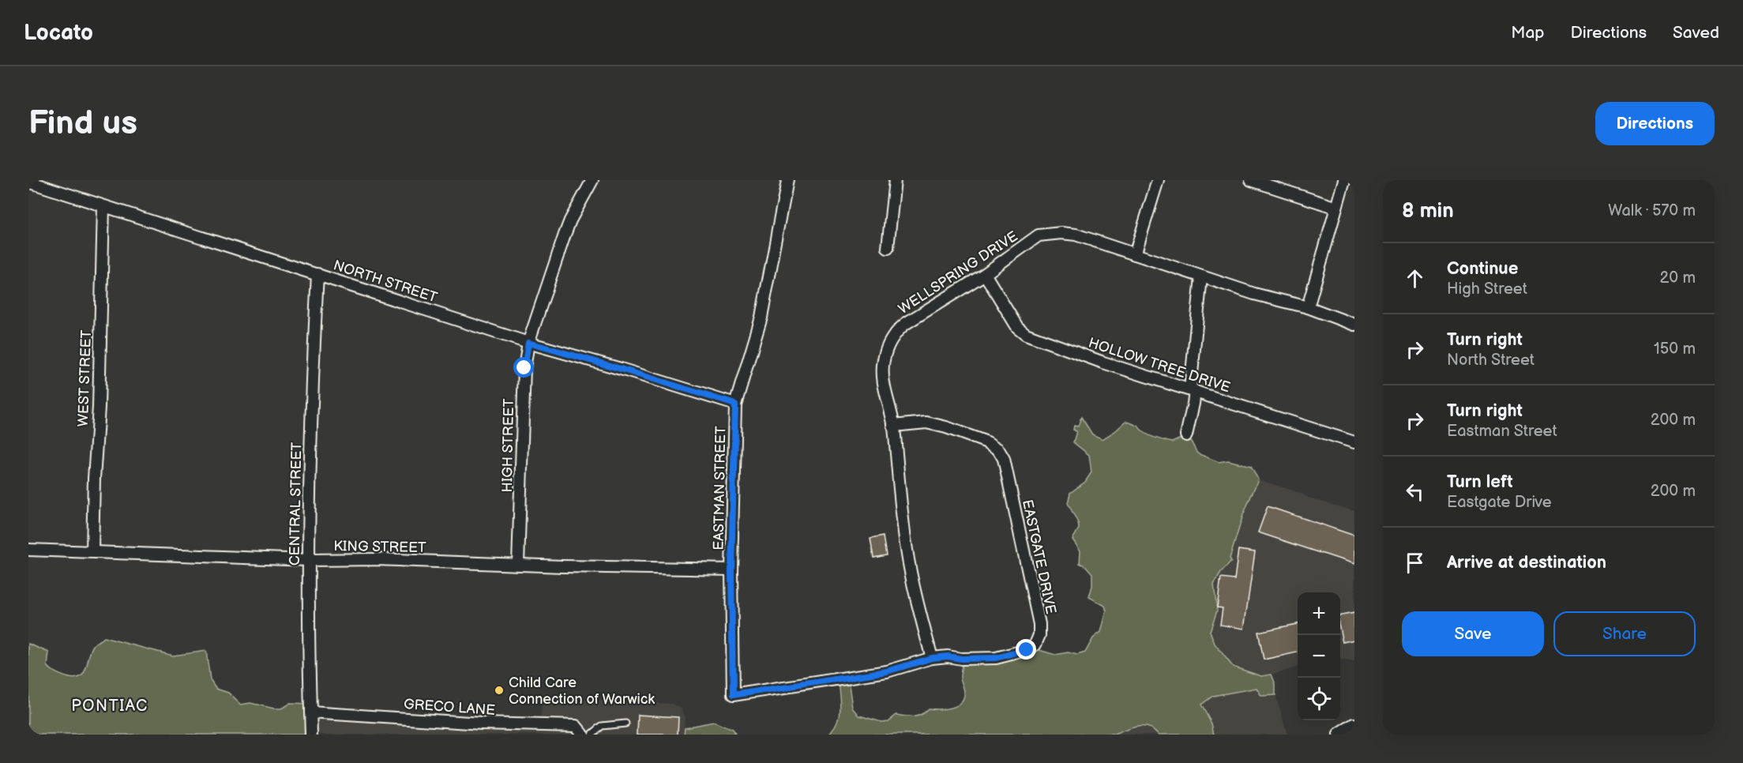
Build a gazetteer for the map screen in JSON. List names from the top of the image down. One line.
{"streets":{"street":["WELLSPRING DRIVE","NORTH STREET","HOLLOW TREE DRIVE","WEST STREET","HIGH STREET","EASTMAN STREET","CENTRAL STREET","KING STREET","EASTGATE DRIVE","GRECO LANE"]},"crossings":[["WELLSPRING DRIVE","HOLLOW TREE DRIVE"],["WELLSPRING DRIVE","EASTGATE DRIVE"],["NORTH STREET","WEST STREET"],["NORTH STREET","HIGH STREET"],["NORTH STREET","EASTMAN STREET"],["NORTH STREET","CENTRAL STREET"],["WEST STREET","KING STREET"],["HIGH STREET","KING STREET"],["EASTMAN STREET","KING STREET"],["EASTMAN STREET","EASTGATE DRIVE"],["CENTRAL STREET","KING STREET"],["CENTRAL STREET","GRECO LANE"]],"districts":["PONTIAC"],"places":["Child Care Connection of Warwick"],"page":{"header":"Locato","nav":["Map","Directions","Saved"],"buttons":["Directions",["Save","Share"]],"title":"Find us","heading":["8 min","Walk · 570 m"],"list":[["Continue","High Street","20 m"],["Turn right","North Street","150 m"],["Turn right","Eastman Street","200 m"],["Turn left","Eastgate Drive","200 m"],"Arrive at destination"],"map_buttons":["+","−"]}}
